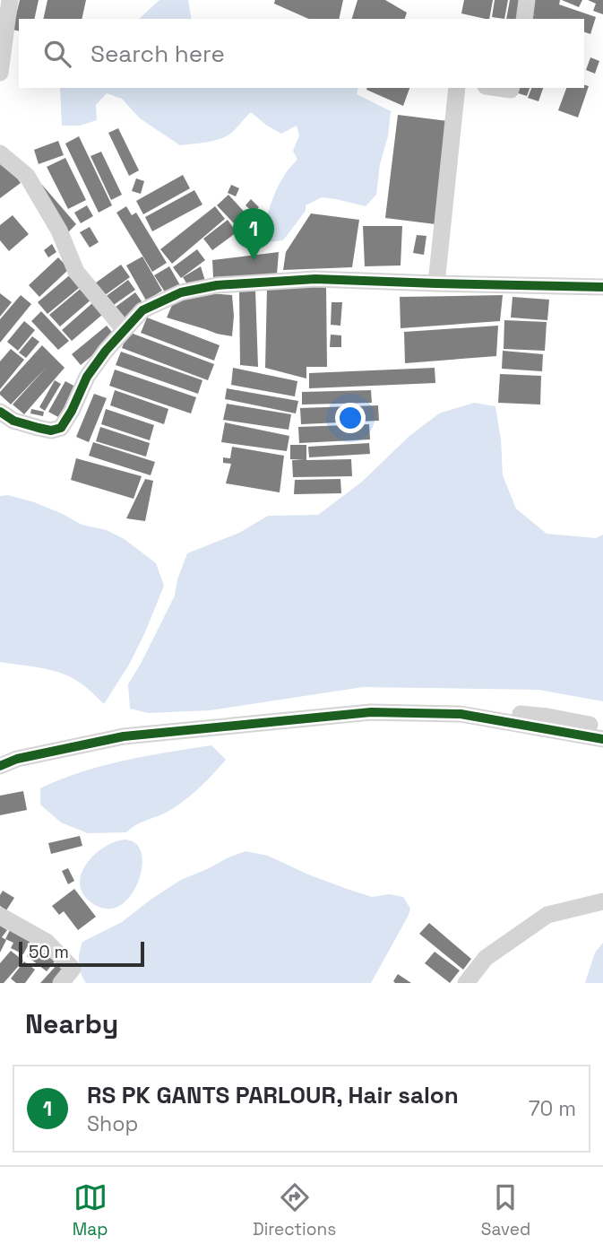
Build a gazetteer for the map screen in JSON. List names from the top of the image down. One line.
{"scale_bar":"50 m","page":{"search":"Search here","pins":"1","scale":"50 m","heading":"Nearby","list":[{"mark":"1","name":"RS PK GANTS PARLOUR, Hair salon","note":"Shop","value":"70 m"}],"nav":["Map","Directions","Saved"]}}
